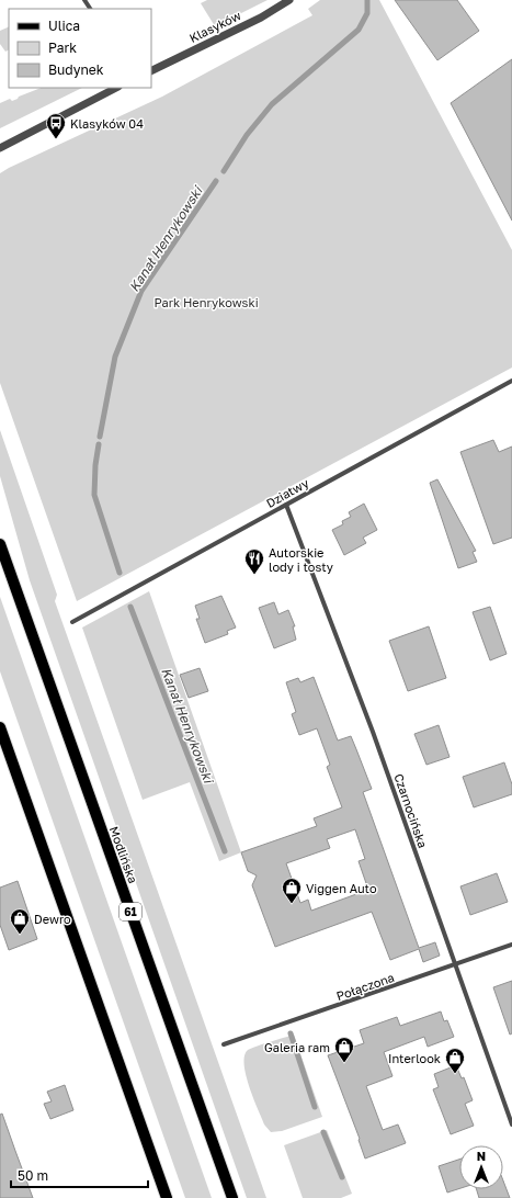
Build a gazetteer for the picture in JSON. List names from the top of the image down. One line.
{"streets":{"main road":["Modlińska","61"],"street":["Klasyków","Dziatwy","Czarnocińska","Połączona"]},"crossings":[["Dziatwy","Czarnocińska"],["Czarnocińska","Połączona"]],"water":["Kanał Henrykowski"],"parks":["Park Henrykowski"],"places":{"bus stop":["Klasyków 04"],"restaurant":["Autorskie lody i tosty"],"shop":["Viggen Auto","Dewro","Galeria ram","Interlook"]},"legend":["Ulica","Park","Budynek"],"scale_bar":"50 m","north":"top"}
